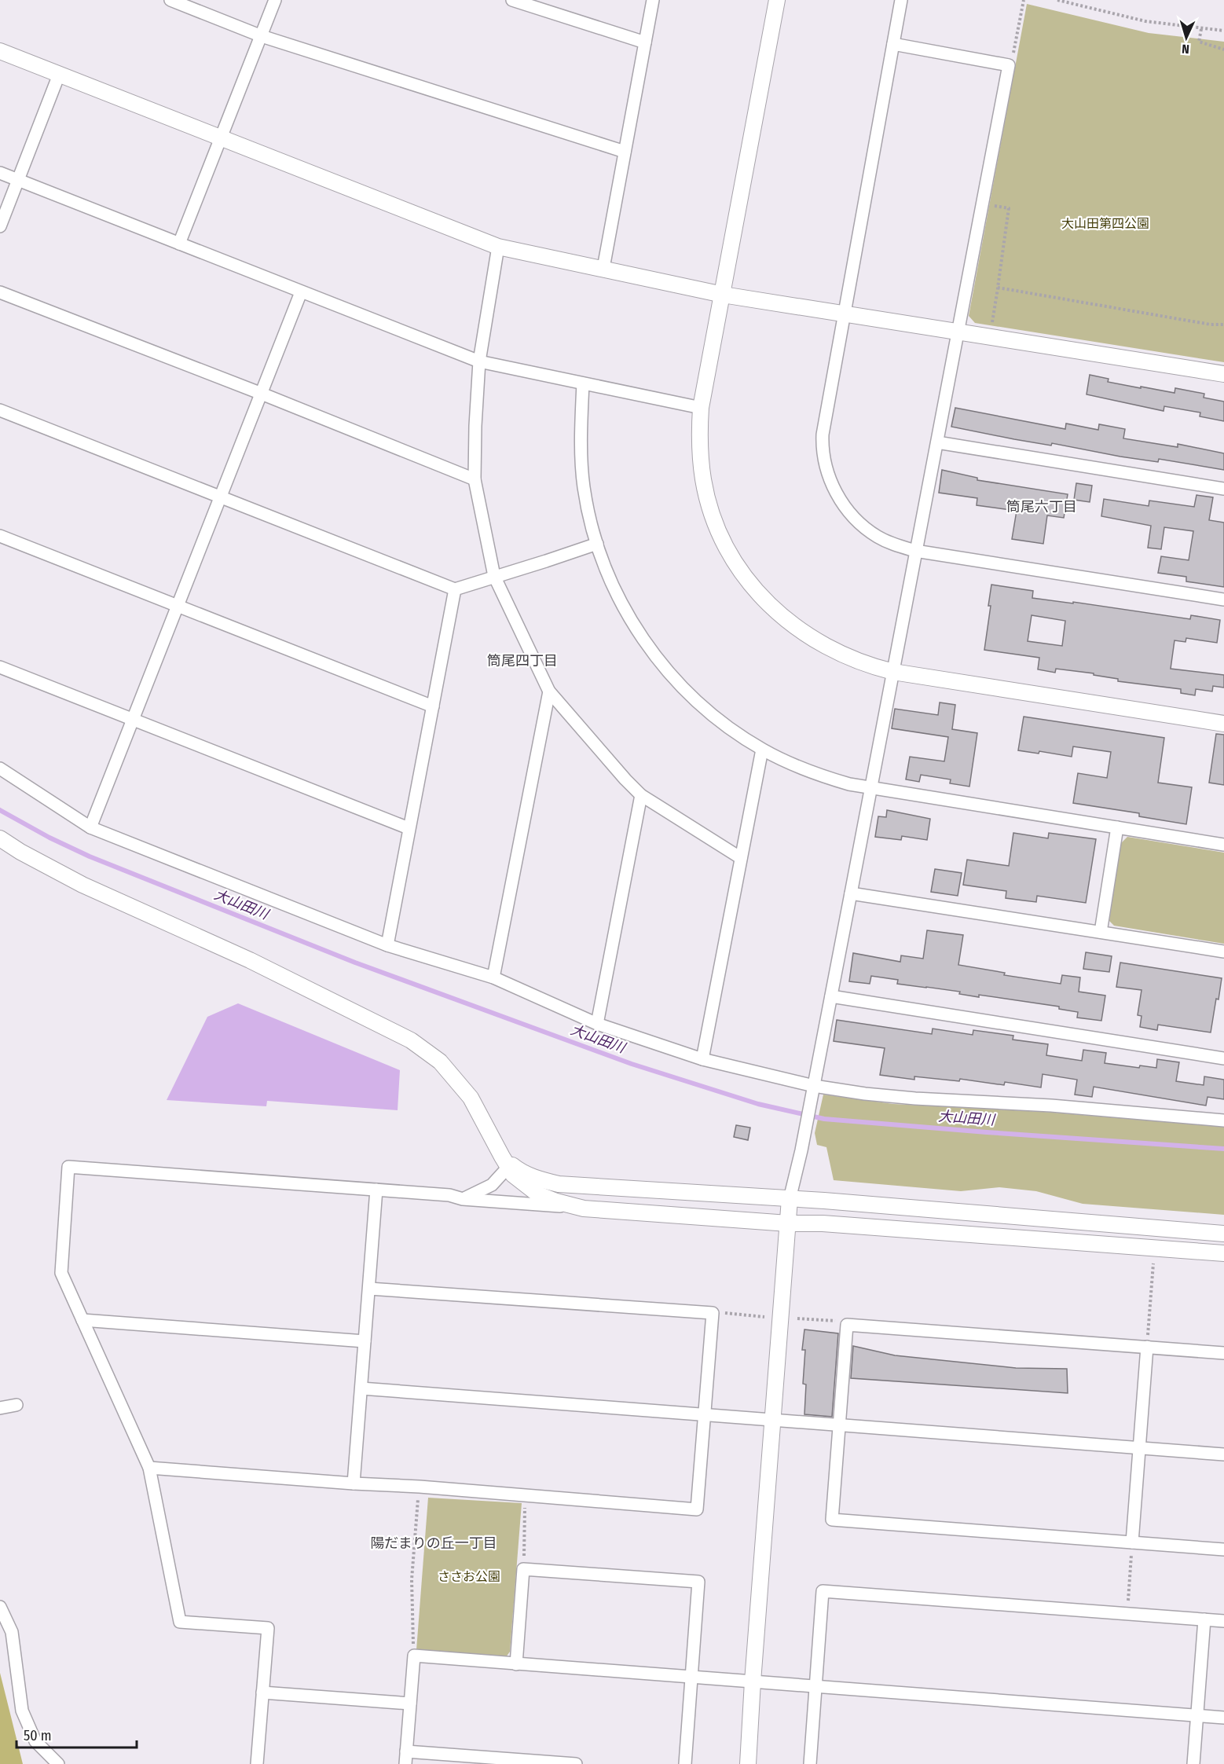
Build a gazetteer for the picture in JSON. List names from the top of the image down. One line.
{"districts":["筒尾六丁目","筒尾四丁目","陽だまりの丘一丁目"],"water":["大山田川"],"parks":["大山田第四公園","ささお公園"],"scale_bar":"50 m","north":"bottom"}
